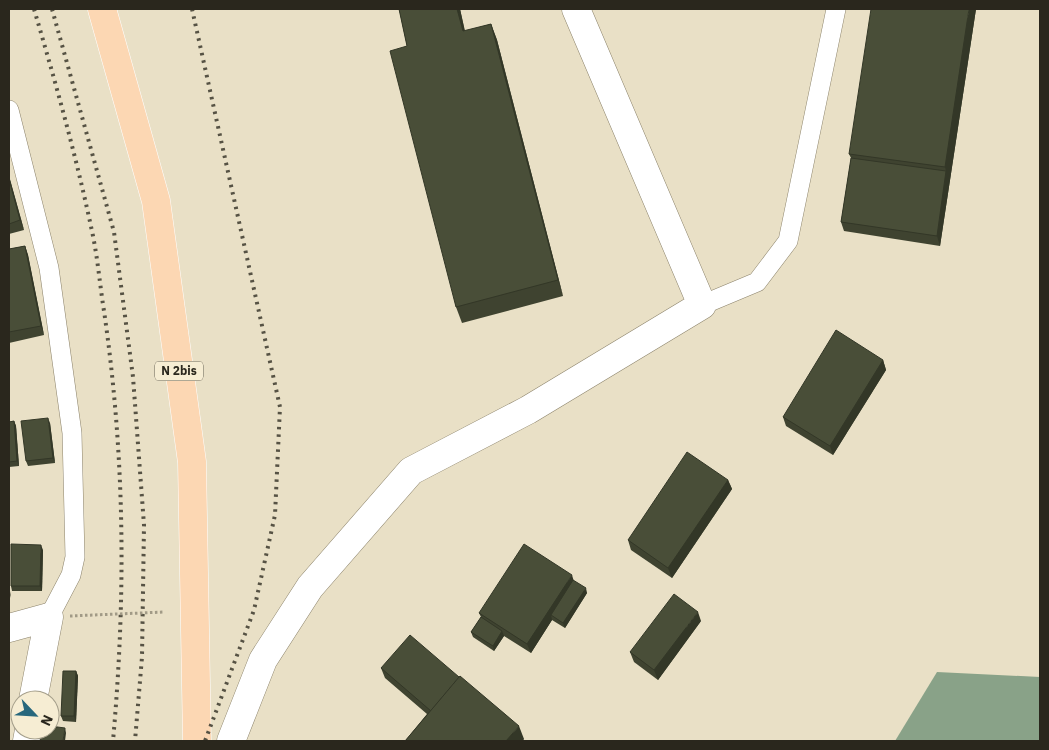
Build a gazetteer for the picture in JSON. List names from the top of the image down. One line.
{"streets":{"main road":["N 2bis"]},"north":"bottom right"}
